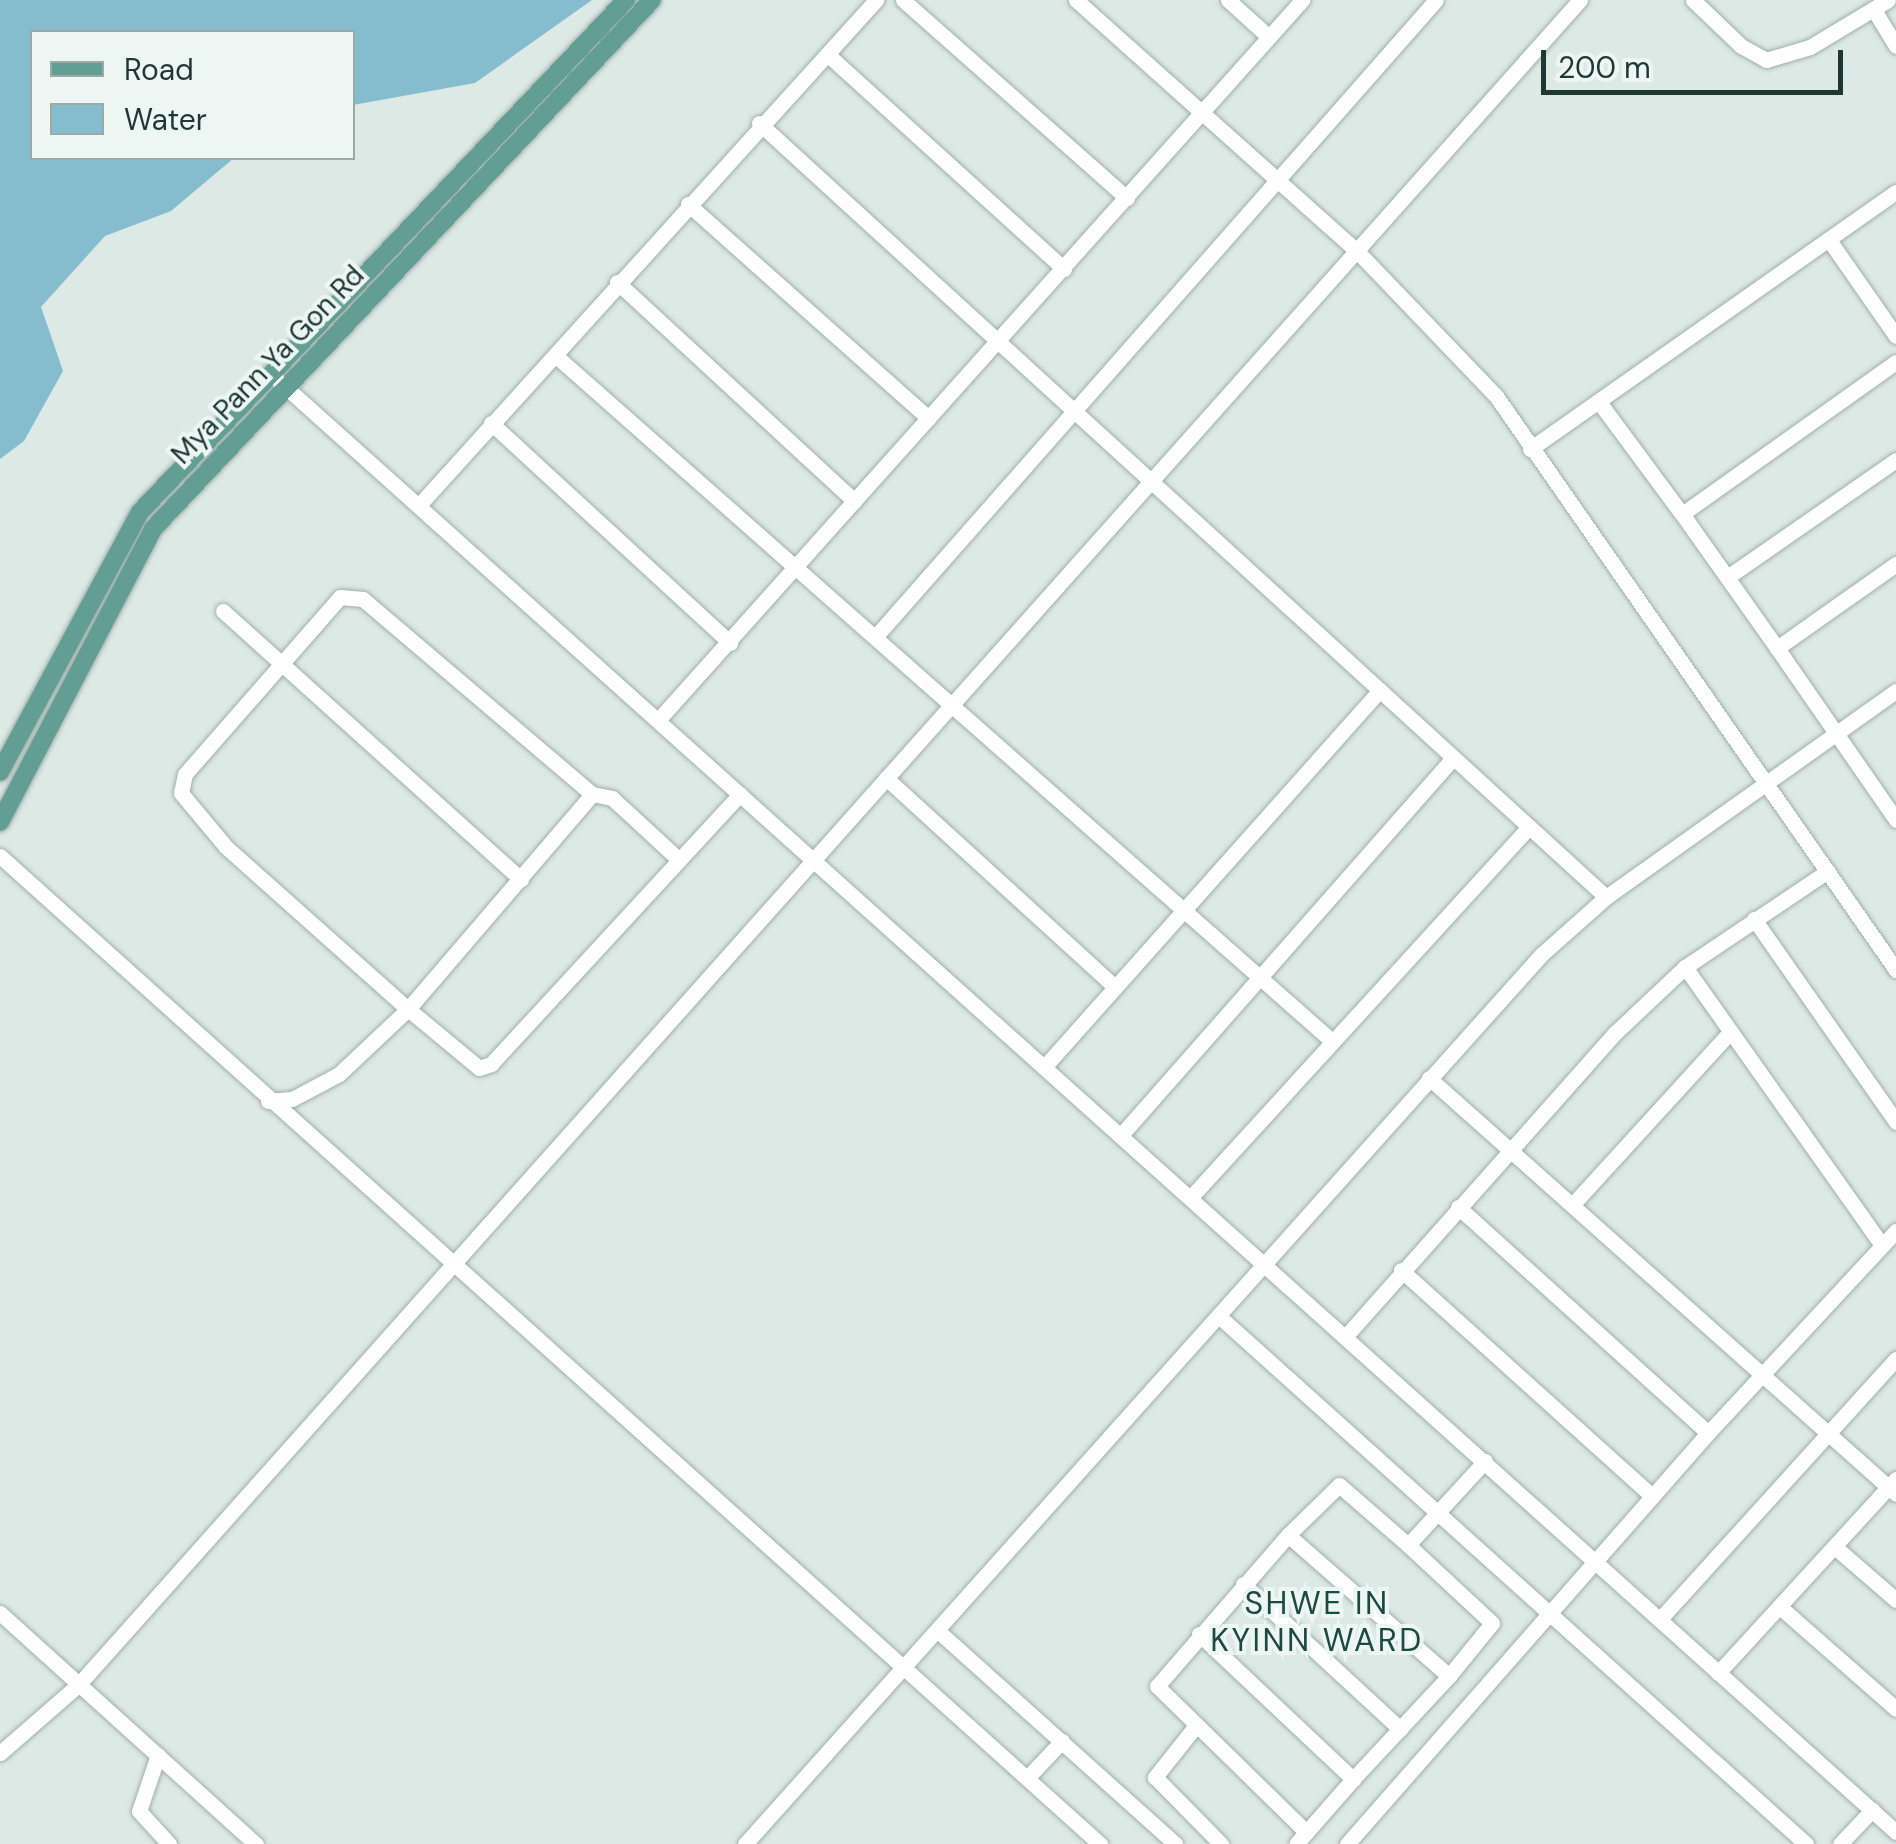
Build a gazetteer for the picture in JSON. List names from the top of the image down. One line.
{"streets":{"main road":["Mya Pann Ya Gon Rd"]},"districts":["SHWE IN KYINN WARD"],"legend":["Road","Water"],"scale_bar":"200 m"}
